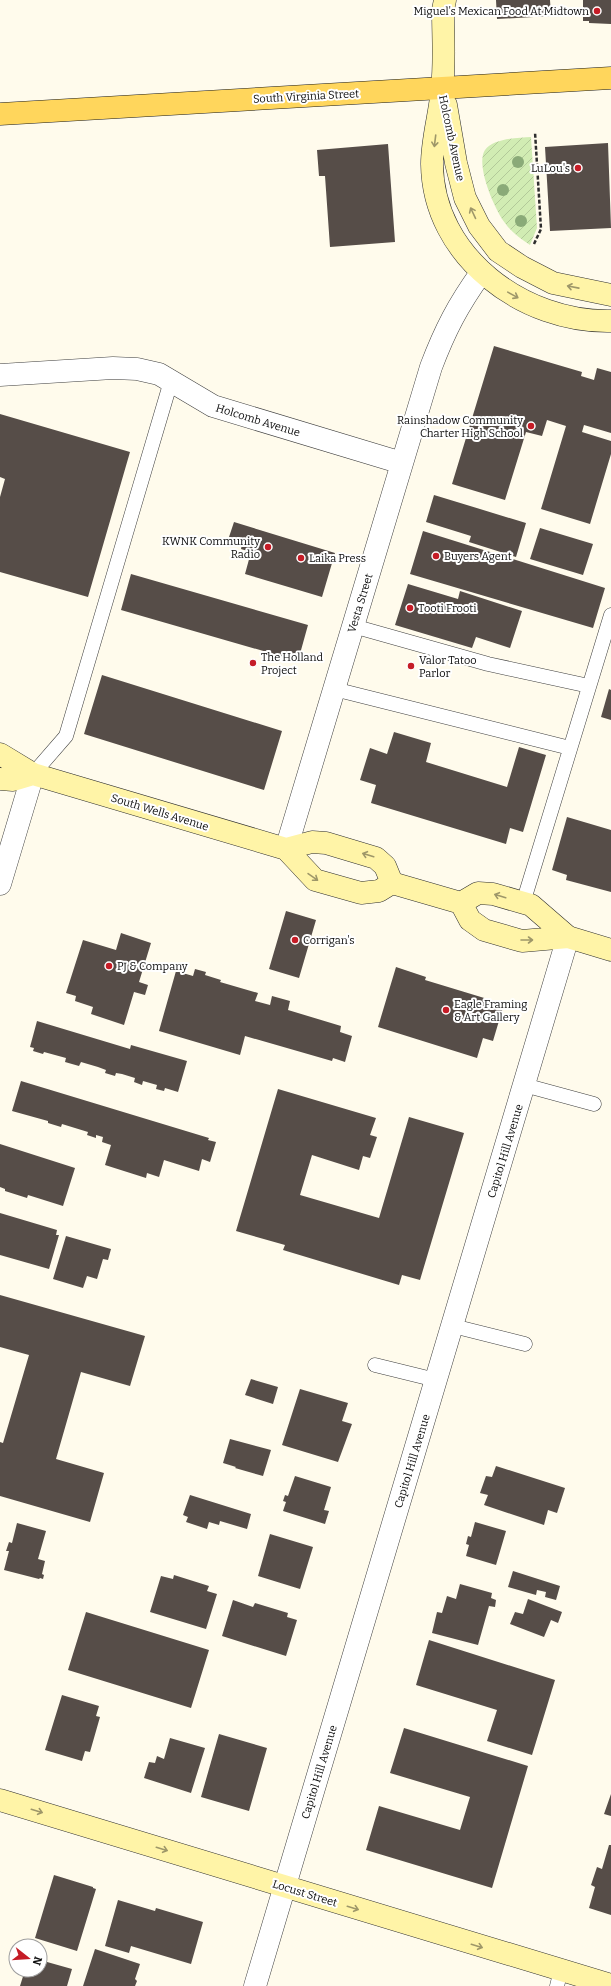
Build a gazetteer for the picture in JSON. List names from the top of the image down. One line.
{"streets":{"main road":["South Virginia Street"],"street":["Holcomb Avenue","Vesta Street","South Wells Avenue","Capitol Hill Avenue","Locust Street"]},"crossings":[["South Virginia Street","Holcomb Avenue"],["Holcomb Avenue","Vesta Street"],["Vesta Street","South Wells Avenue"],["Capitol Hill Avenue","Locust Street"]],"one_way":["Locust Street"],"places":["Miguel's Mexican Food At Midtown","LuLou's","Rainshadow Community Charter High School","KWNK Community Radio","Buyers Agent","Laika Press","Tooti Frooti","The Holland Project","Valor Tatoo Parlor","Corrigan's","PJ & Company","Eagle Framing & Art Gallery"],"north":"right"}
